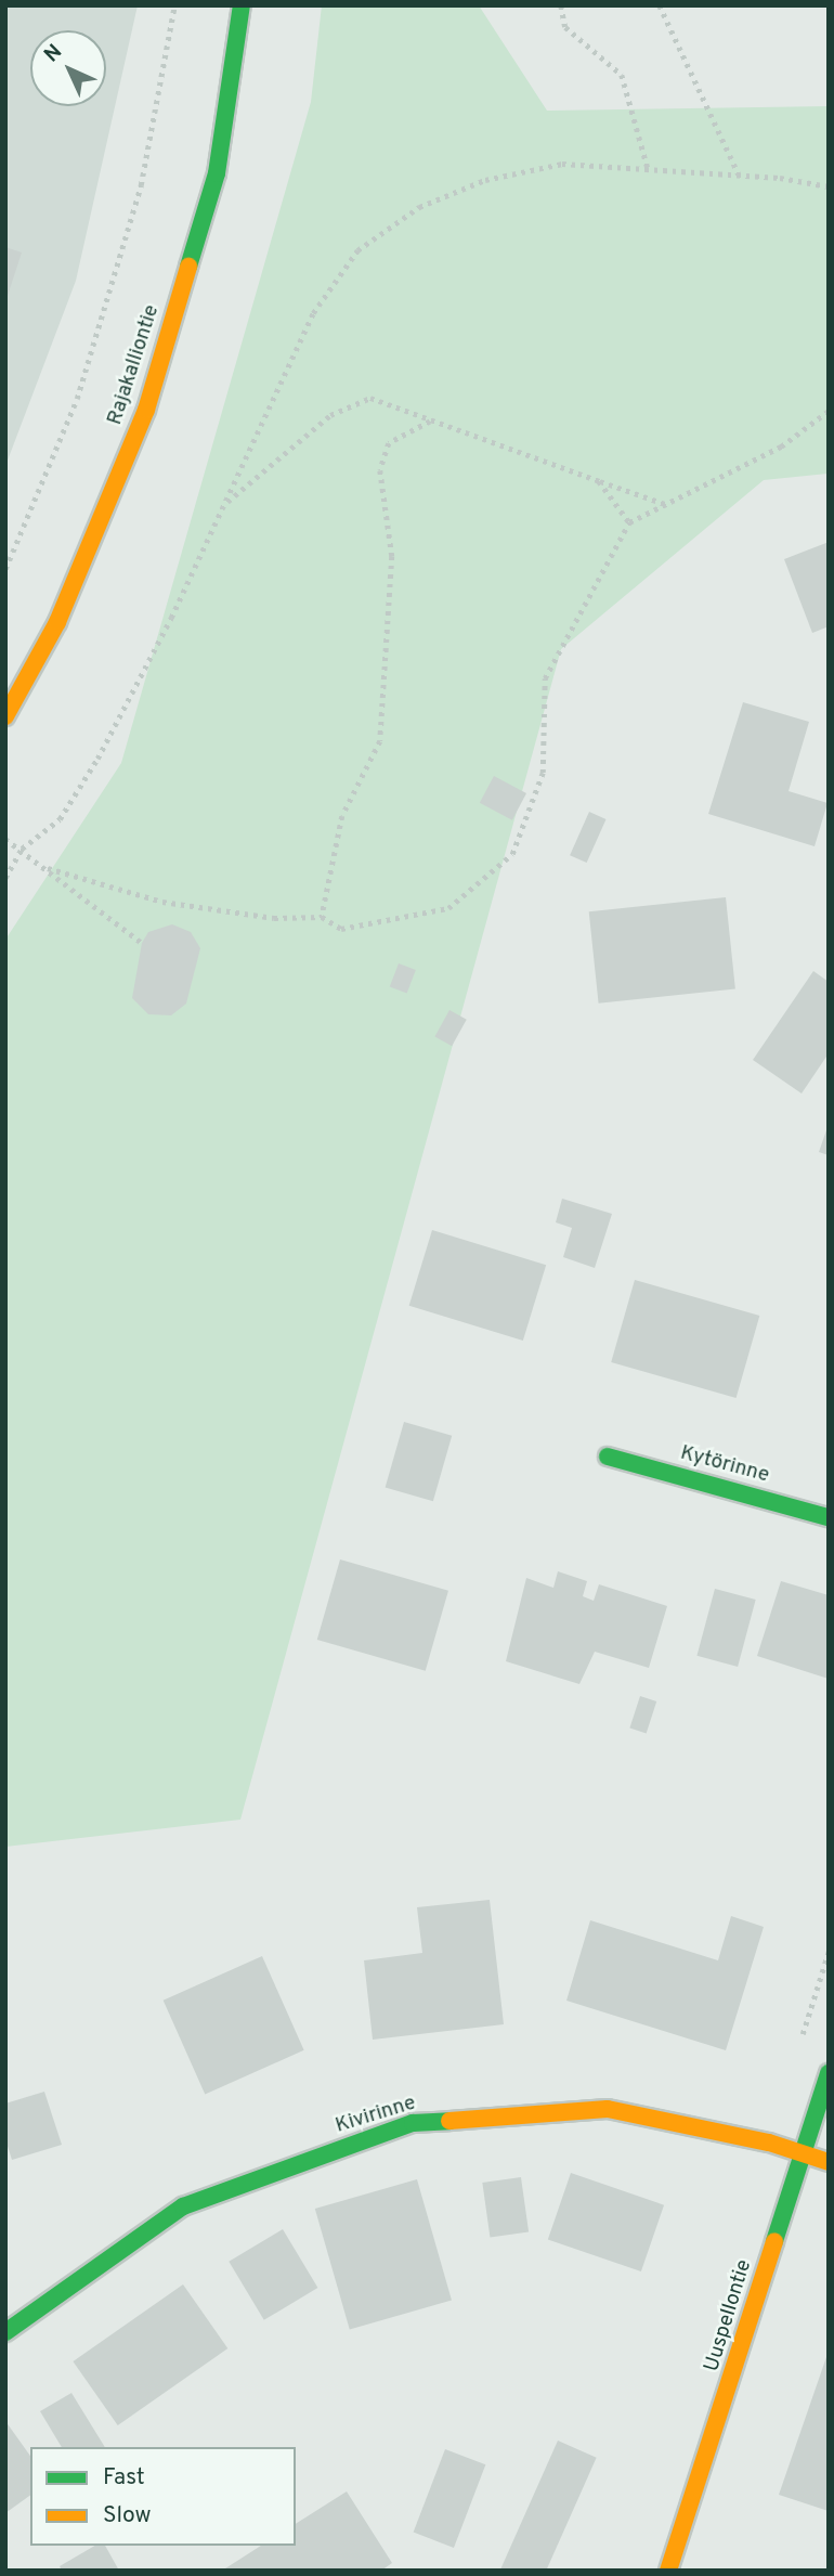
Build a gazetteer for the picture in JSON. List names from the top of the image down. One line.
{"streets":{"street":["Rajakalliontie","Kytörinne","Kivirinne","Uuspellontie"]},"crossings":[["Kivirinne","Uuspellontie"]],"legend":["Fast","Slow"],"north":"top left"}
